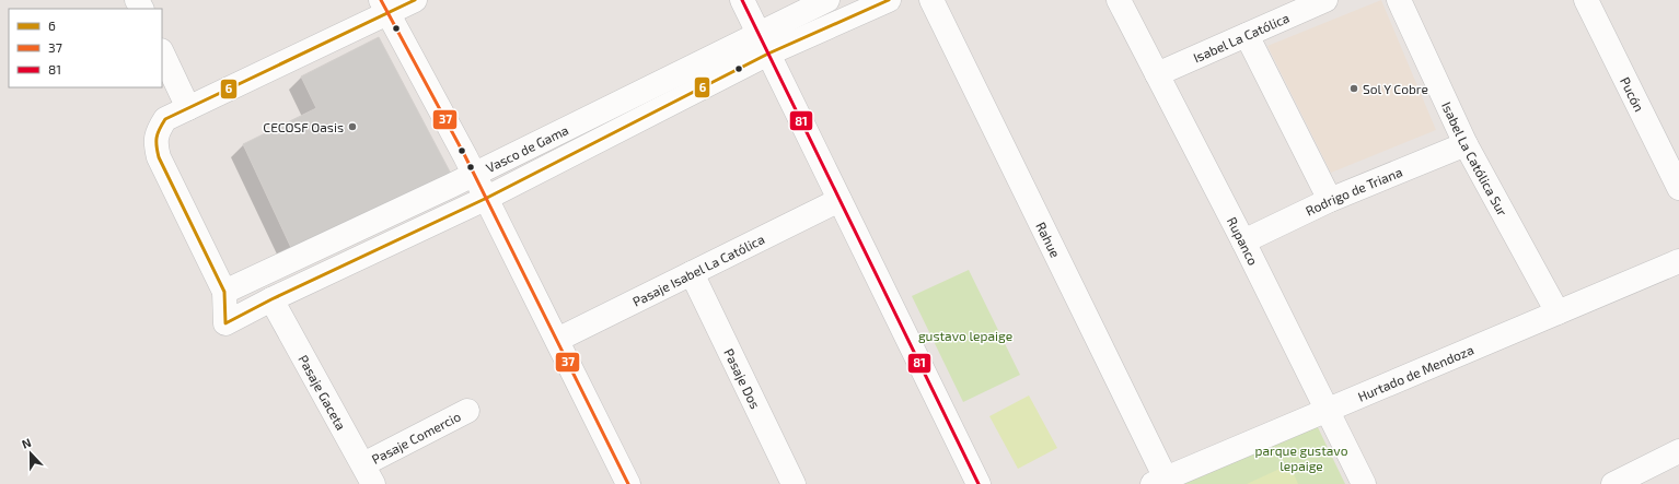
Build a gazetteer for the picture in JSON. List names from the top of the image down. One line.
{"streets":{"street":["Isabel La Católica","Pucón","Vasco de Gama","Isabel La Católica Sur","Rodrigo de Triana","Rahue","Rupanco","Pasaje Isabel La Católica","Hurtado de Mendoza","Pasaje Dos","Pasaje Gaceta","Pasaje Comercio"]},"crossings":[["Isabel La Católica","Rupanco"],["Vasco de Gama","Pasaje Gaceta"],["Isabel La Católica Sur","Rodrigo de Triana"],["Isabel La Católica Sur","Hurtado de Mendoza"],["Rodrigo de Triana","Rupanco"],["Rahue","Hurtado de Mendoza"],["Rupanco","Hurtado de Mendoza"],["Pasaje Isabel La Católica","Pasaje Dos"],["Pasaje Gaceta","Pasaje Comercio"]],"parks":["gustavo lepaige","parque gustavo lepaige"],"places":["Sol Y Cobre","CECOSF Oasis"],"lines":["transit line 6","transit line 37","transit line 81"],"legend":["6","37","81"],"north":"top"}
